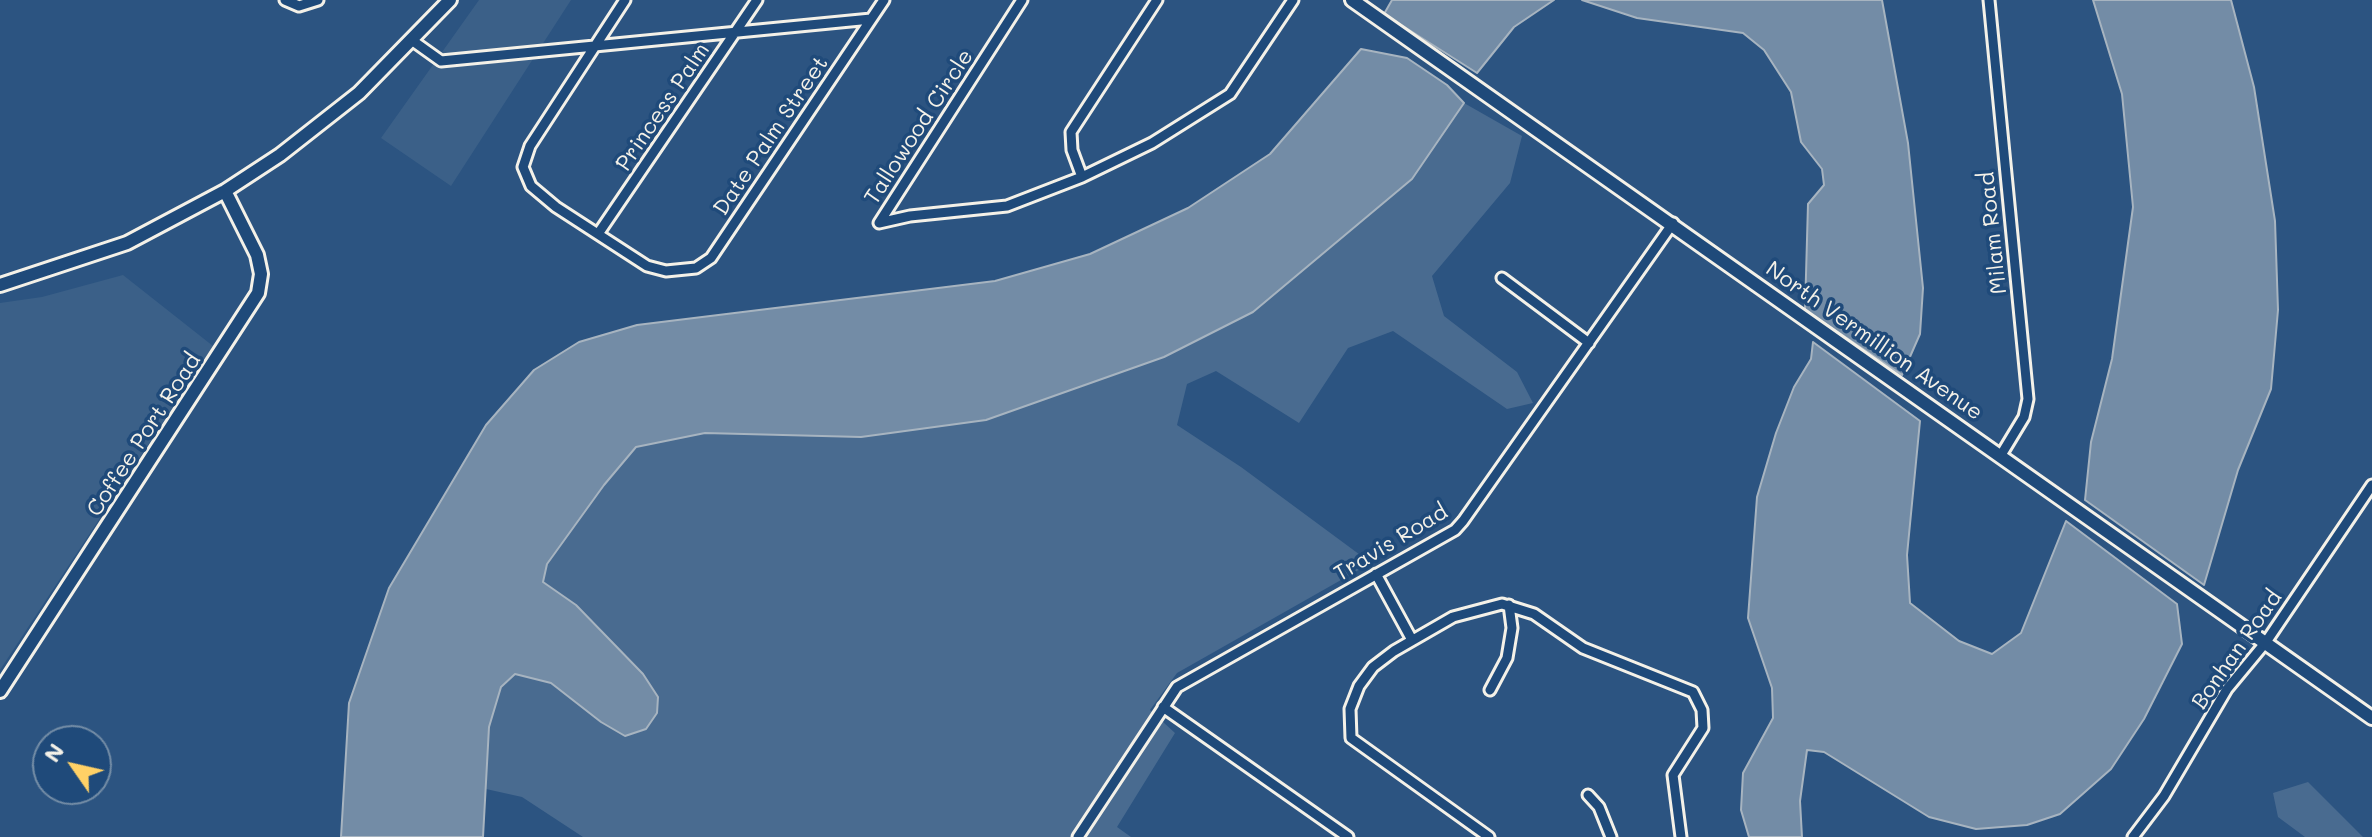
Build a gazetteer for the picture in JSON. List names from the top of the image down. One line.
{"streets":{"street":["Princess Palm","Tallowood Circle","Date Palm Street","Milam Road","North Vermillion Avenue","Coffee Port Road","Travis Road","Bonhan Road"]},"crossings":[["Princess Palm","Date Palm Street"],["Milam Road","North Vermillion Avenue"],["North Vermillion Avenue","Travis Road"],["North Vermillion Avenue","Bonhan Road"]],"north":"top left"}
